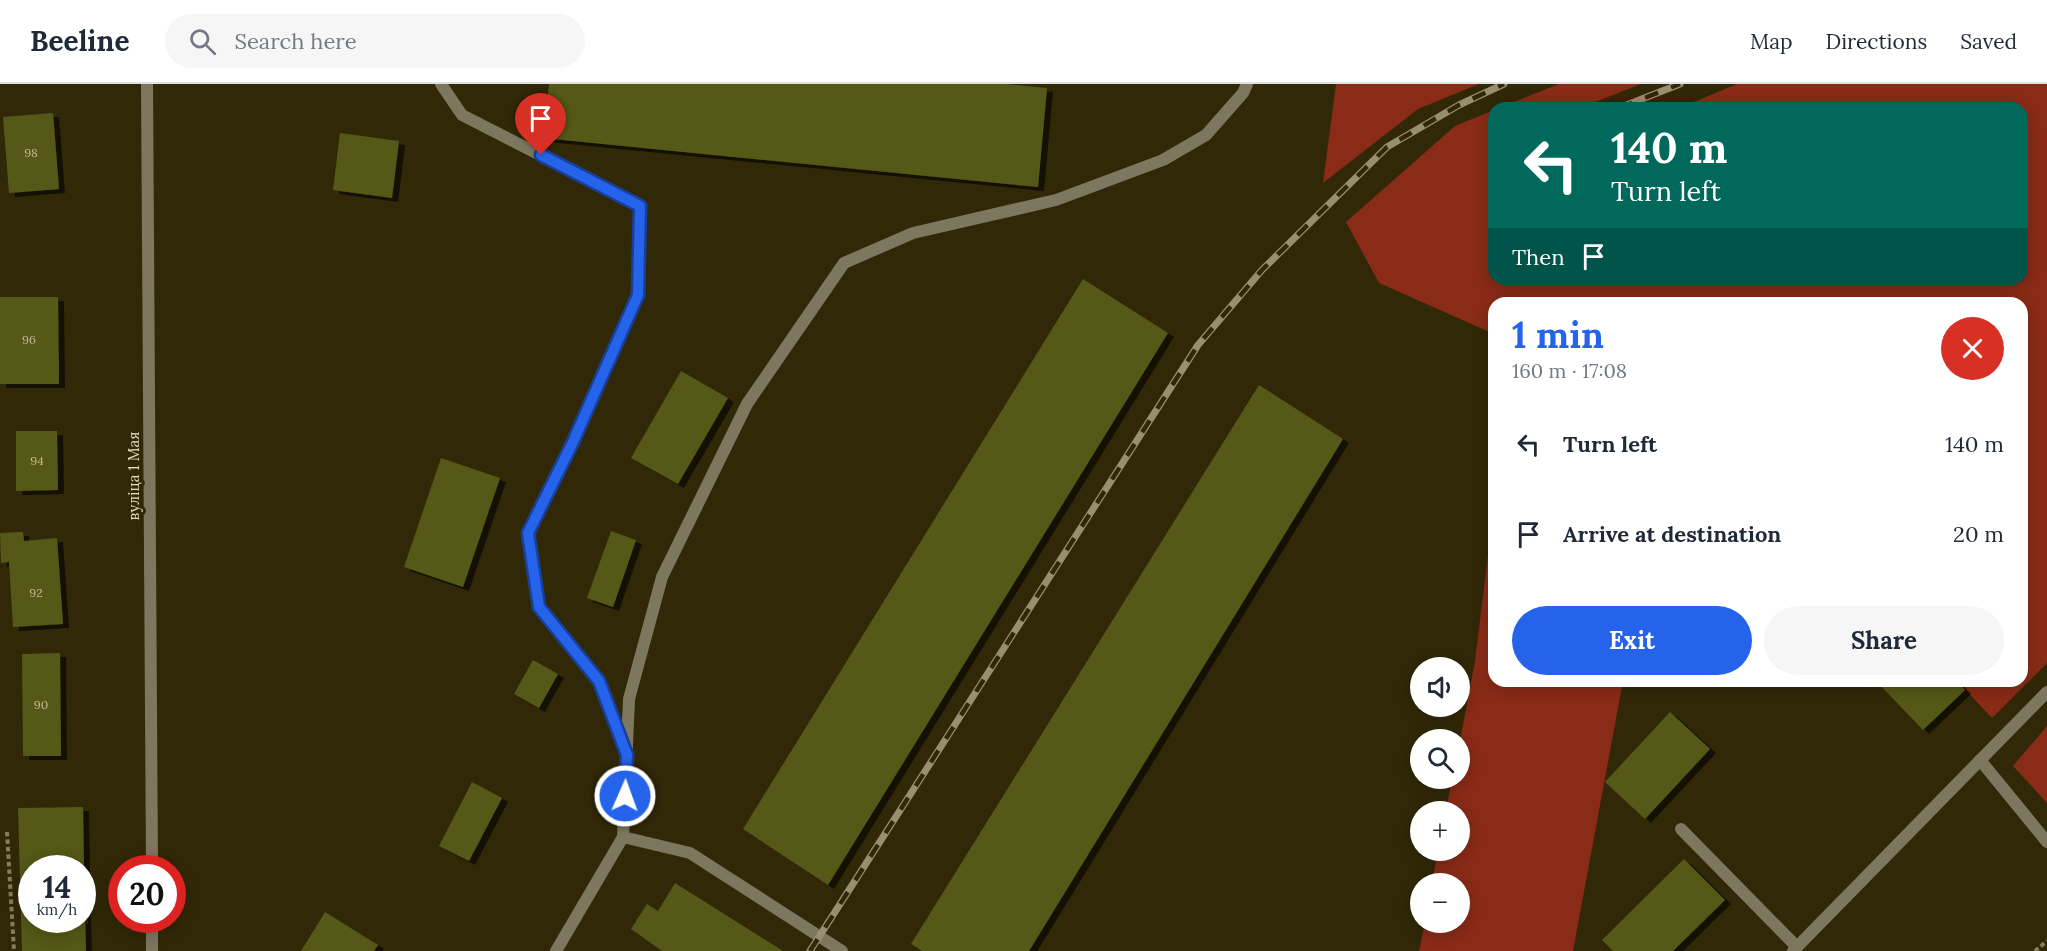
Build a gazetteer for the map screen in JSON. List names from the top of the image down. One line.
{"streets":{"street":["вуліца 1 Мая"]},"house_numbers":["98","96","94","92","90"],"page":{"header":"Beeline","search":"Search here","nav":["Map","Directions","Saved"],"turn":["140 m","Turn left"],"then":"Then","heading":["1 min","160 m · 17:08"],"list":[{"name":"Turn left","value":"140 m"},{"name":"Arrive at destination","value":"20 m"}],"buttons":["Exit","Share"],"map_buttons":["+","−"],"speed":"14 km/h","limit":"20"}}
